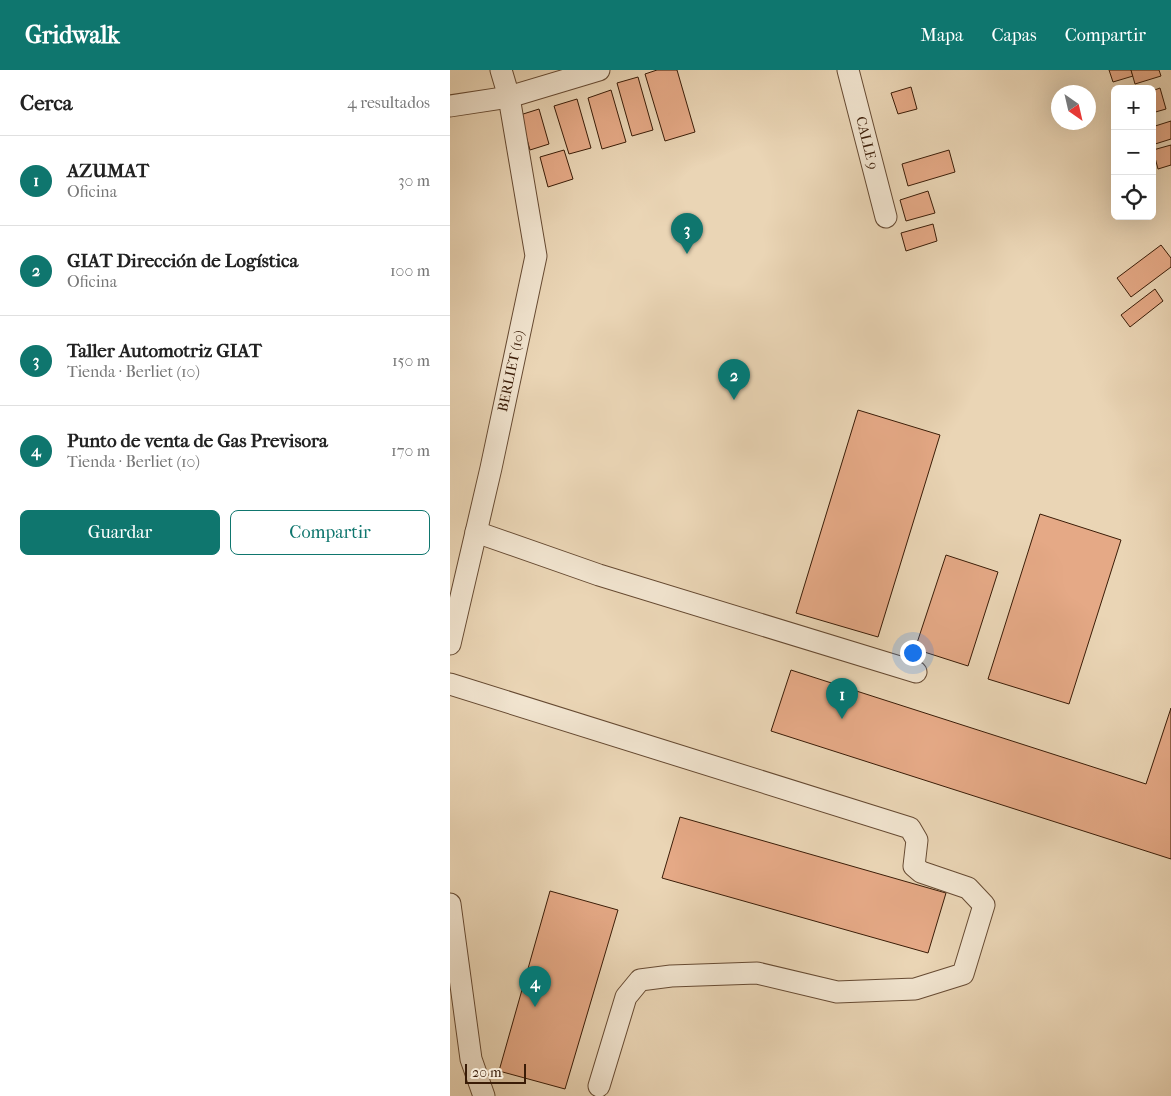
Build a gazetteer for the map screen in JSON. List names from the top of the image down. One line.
{"streets":{"street":["CALLE 9","BERLIET (10)"]},"scale_bar":"20 m","north":"bottom right","page":{"header":"Gridwalk","nav":["Mapa","Capas","Compartir"],"heading":["Cerca","4 resultados"],"map_buttons":["+","−"],"list":[{"mark":"1","name":"AZUMAT","note":"Oficina","value":"30 m"},{"mark":"2","name":"GIAT Dirección de Logística","note":"Oficina","value":"100 m"},{"mark":"3","name":"Taller Automotriz GIAT","note":"Tienda · Berliet (10)","value":"150 m"},{"mark":"4","name":"Punto de venta de Gas Previsora","note":"Tienda · Berliet (10)","value":"170 m"}],"pins":["3","2","1","4"],"buttons":["Guardar","Compartir"],"scale":"20 m"}}
